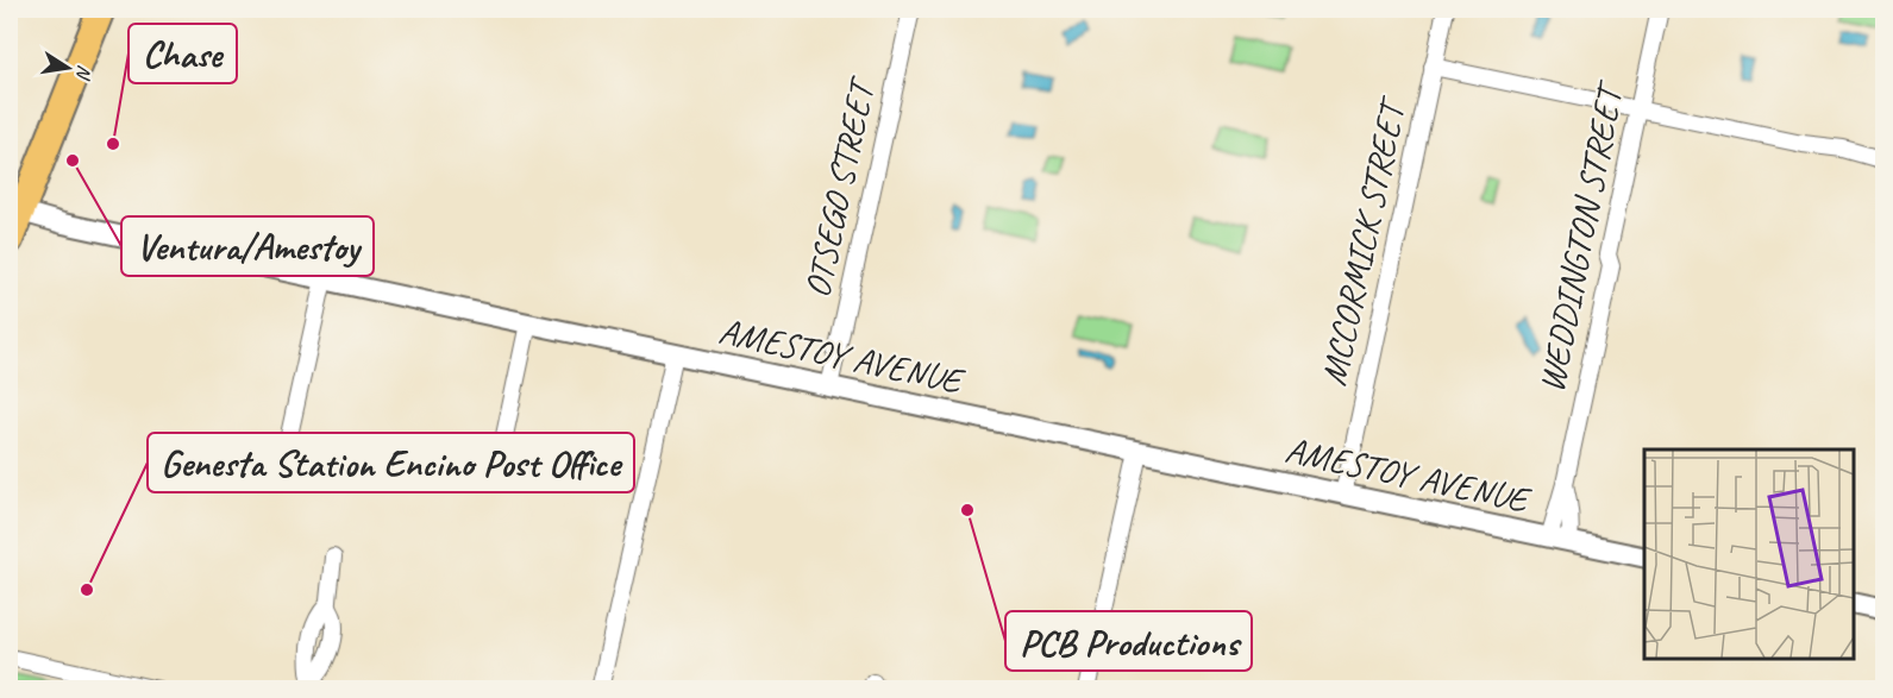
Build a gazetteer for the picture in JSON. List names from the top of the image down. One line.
{"streets":{"street":["OTSEGO STREET","WEDDINGTON STREET","MCCORMICK STREET","AMESTOY AVENUE"]},"crossings":[["OTSEGO STREET","AMESTOY AVENUE"],["WEDDINGTON STREET","AMESTOY AVENUE"],["MCCORMICK STREET","AMESTOY AVENUE"]],"places":["Chase","Ventura/Amestoy","PCB Productions","Genesta Station Encino Post Office"],"north":"right"}
